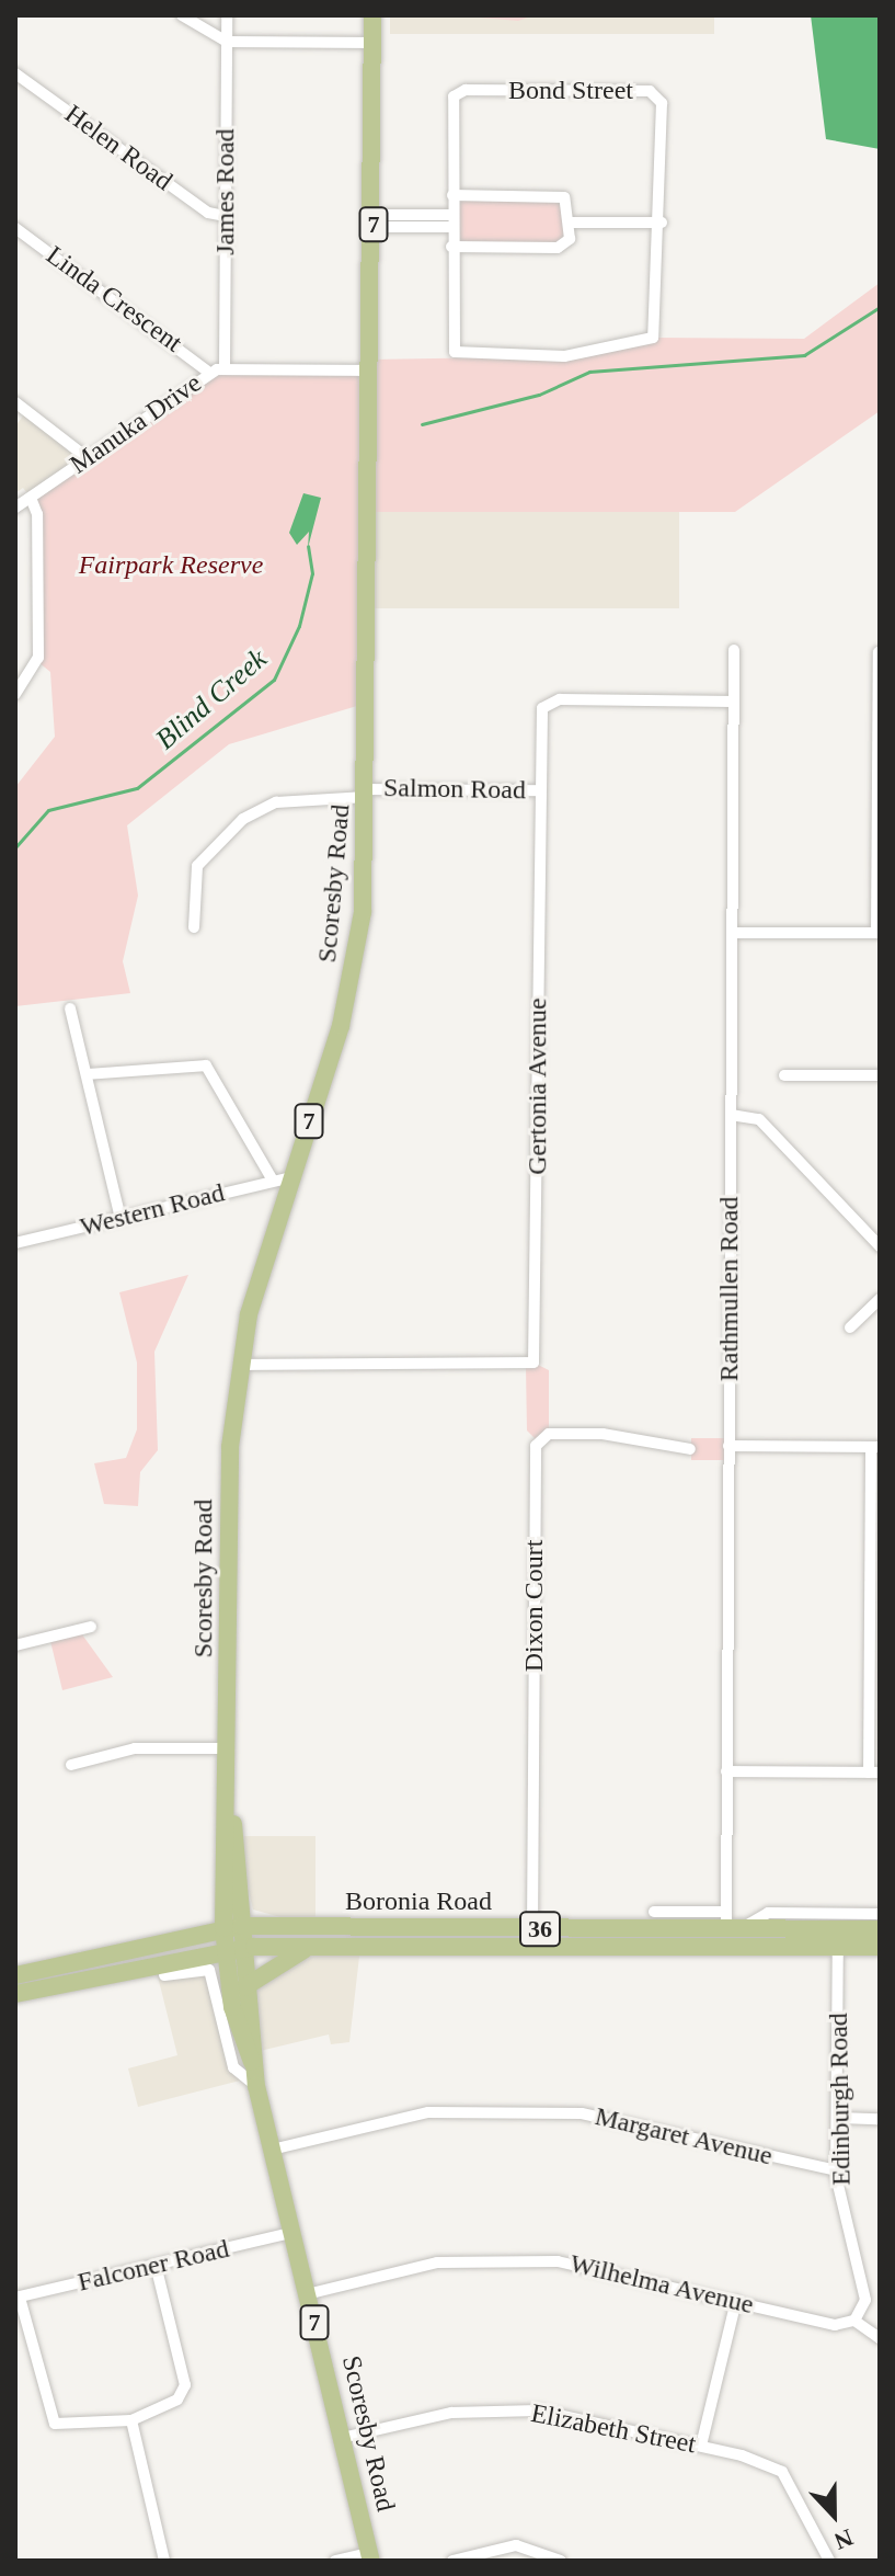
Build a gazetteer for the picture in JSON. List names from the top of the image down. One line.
{"streets":{"main road":["7","Scoresby Road","Boronia Road","36"],"street":["Bond Street","Helen Road","James Road","Linda Crescent","Manuka Drive","Salmon Road","Gertonia Avenue","Western Road","Rathmullen Road","Dixon Court","Edinburgh Road","Margaret Avenue","Falconer Road","Wilhelma Avenue","Elizabeth Street"]},"crossings":[["Helen Road","James Road"],["James Road","Manuka Drive"],["Linda Crescent","Manuka Drive"],["Manuka Drive","Scoresby Road"],["Salmon Road","Scoresby Road"],["Salmon Road","Gertonia Avenue"],["Scoresby Road","Gertonia Avenue"],["Scoresby Road","Western Road"],["Scoresby Road","Boronia Road"],["Scoresby Road","Margaret Avenue"],["Scoresby Road","Falconer Road"],["Scoresby Road","Wilhelma Avenue"],["Scoresby Road","Elizabeth Street"],["Gertonia Avenue","Rathmullen Road"],["Rathmullen Road","Boronia Road"],["Dixon Court","Boronia Road"],["Boronia Road","Edinburgh Road"],["Edinburgh Road","Margaret Avenue"],["Edinburgh Road","Wilhelma Avenue"]],"water":["Blind Creek"],"parks":["Fairpark Reserve"],"north":"bottom"}
